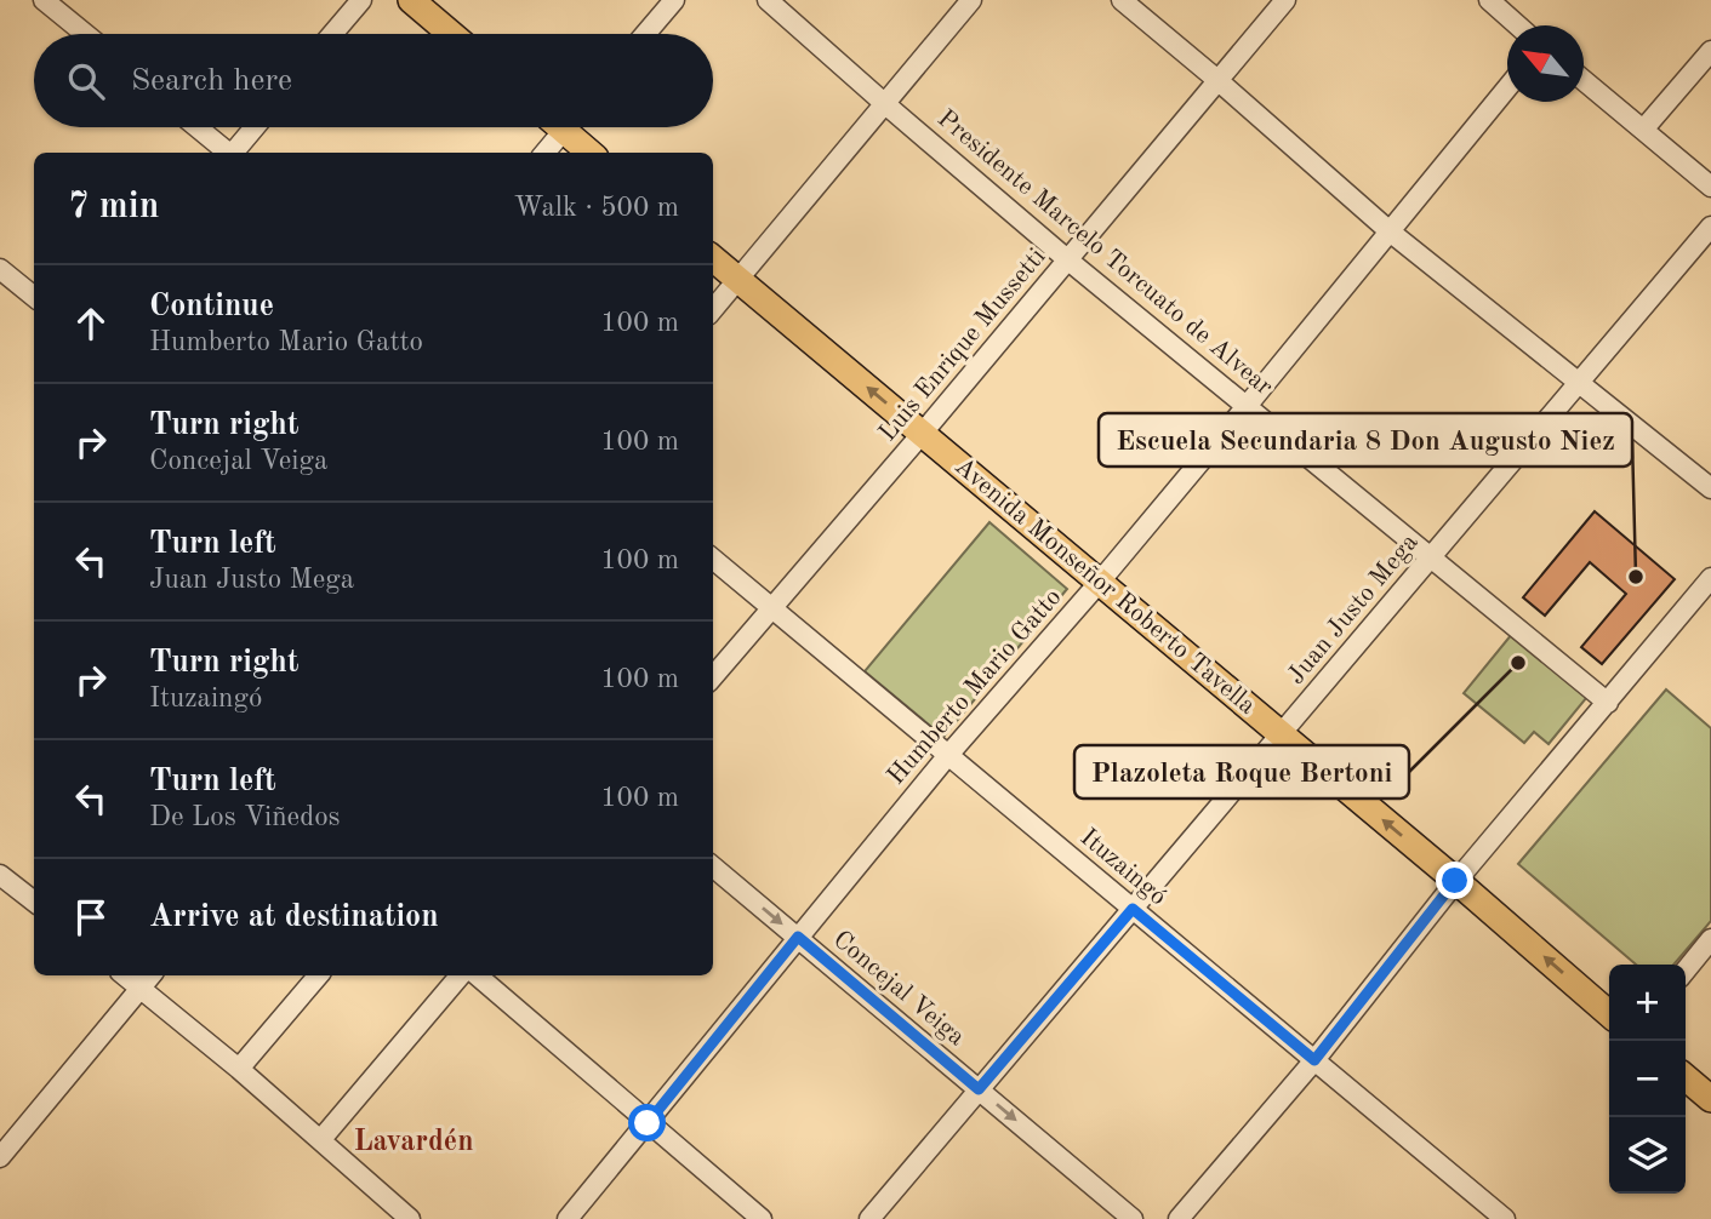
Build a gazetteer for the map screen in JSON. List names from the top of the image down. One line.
{"streets":{"main road":["Avenida Monseñor Roberto Tavella"],"street":["Presidente Marcelo Torcuato de Alvear","Luis Enrique Mussetti","Juan Justo Mega","Humberto Mario Gatto","Ituzaingó","Concejal Veiga"]},"crossings":[["Presidente Marcelo Torcuato de Alvear","Luis Enrique Mussetti"],["Presidente Marcelo Torcuato de Alvear","Juan Justo Mega"],["Presidente Marcelo Torcuato de Alvear","Humberto Mario Gatto"],["Luis Enrique Mussetti","Avenida Monseñor Roberto Tavella"],["Luis Enrique Mussetti","Ituzaingó"],["Avenida Monseñor Roberto Tavella","Juan Justo Mega"],["Avenida Monseñor Roberto Tavella","Humberto Mario Gatto"],["Juan Justo Mega","Ituzaingó"],["Juan Justo Mega","Concejal Veiga"],["Humberto Mario Gatto","Ituzaingó"],["Humberto Mario Gatto","Concejal Veiga"]],"one_way":["Avenida Monseñor Roberto Tavella","Concejal Veiga"],"districts":["Lavardén"],"places":["Escuela Secundaria 8 Don Augusto Niez","Plazoleta Roque Bertoni"],"north":"top left","page":{"search":"Search here","heading":["7 min","Walk · 500 m"],"list":[["Continue","Humberto Mario Gatto","100 m"],["Turn right","Concejal Veiga","100 m"],["Turn left","Juan Justo Mega","100 m"],["Turn right","Ituzaingó","100 m"],["Turn left","De Los Viñedos","100 m"],"Arrive at destination"],"map_buttons":["+","−"]}}
